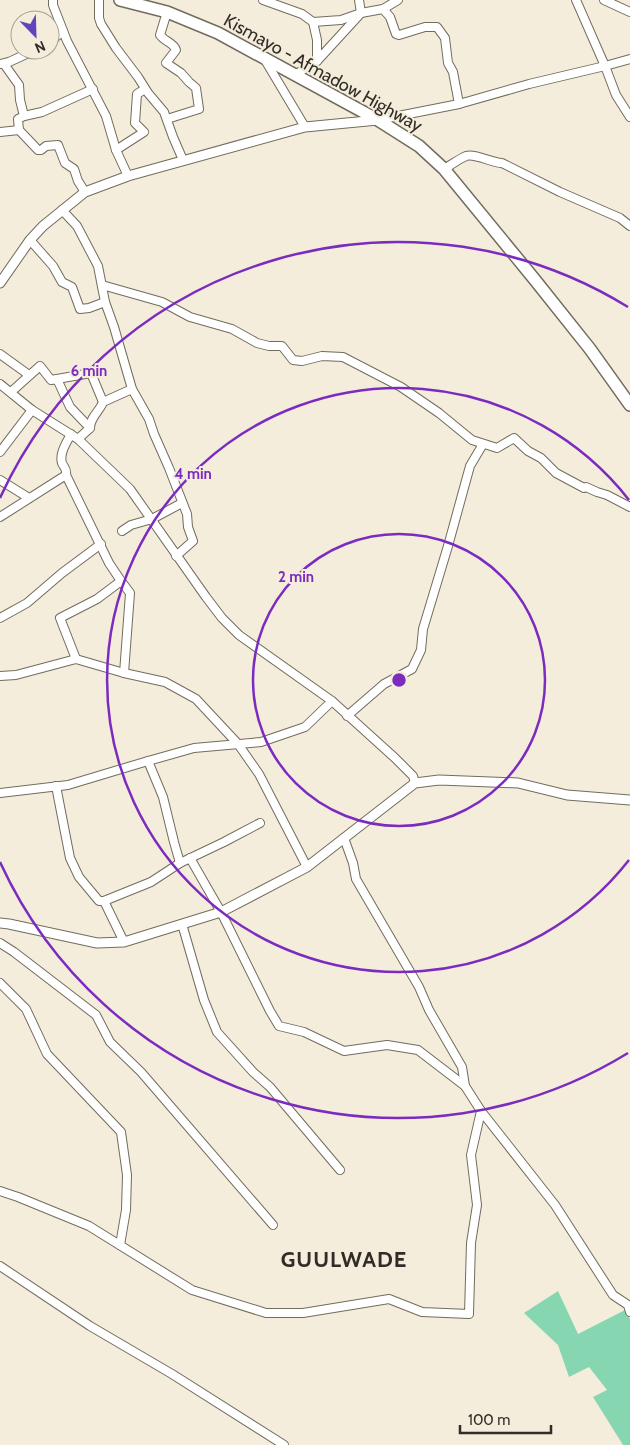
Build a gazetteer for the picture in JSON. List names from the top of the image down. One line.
{"streets":{"main road":["Kismayo - Afmadow Highway"]},"districts":["GUULWADE"],"scale_bar":"100 m","north":"bottom right","rings":["6 min","4 min","2 min"]}
